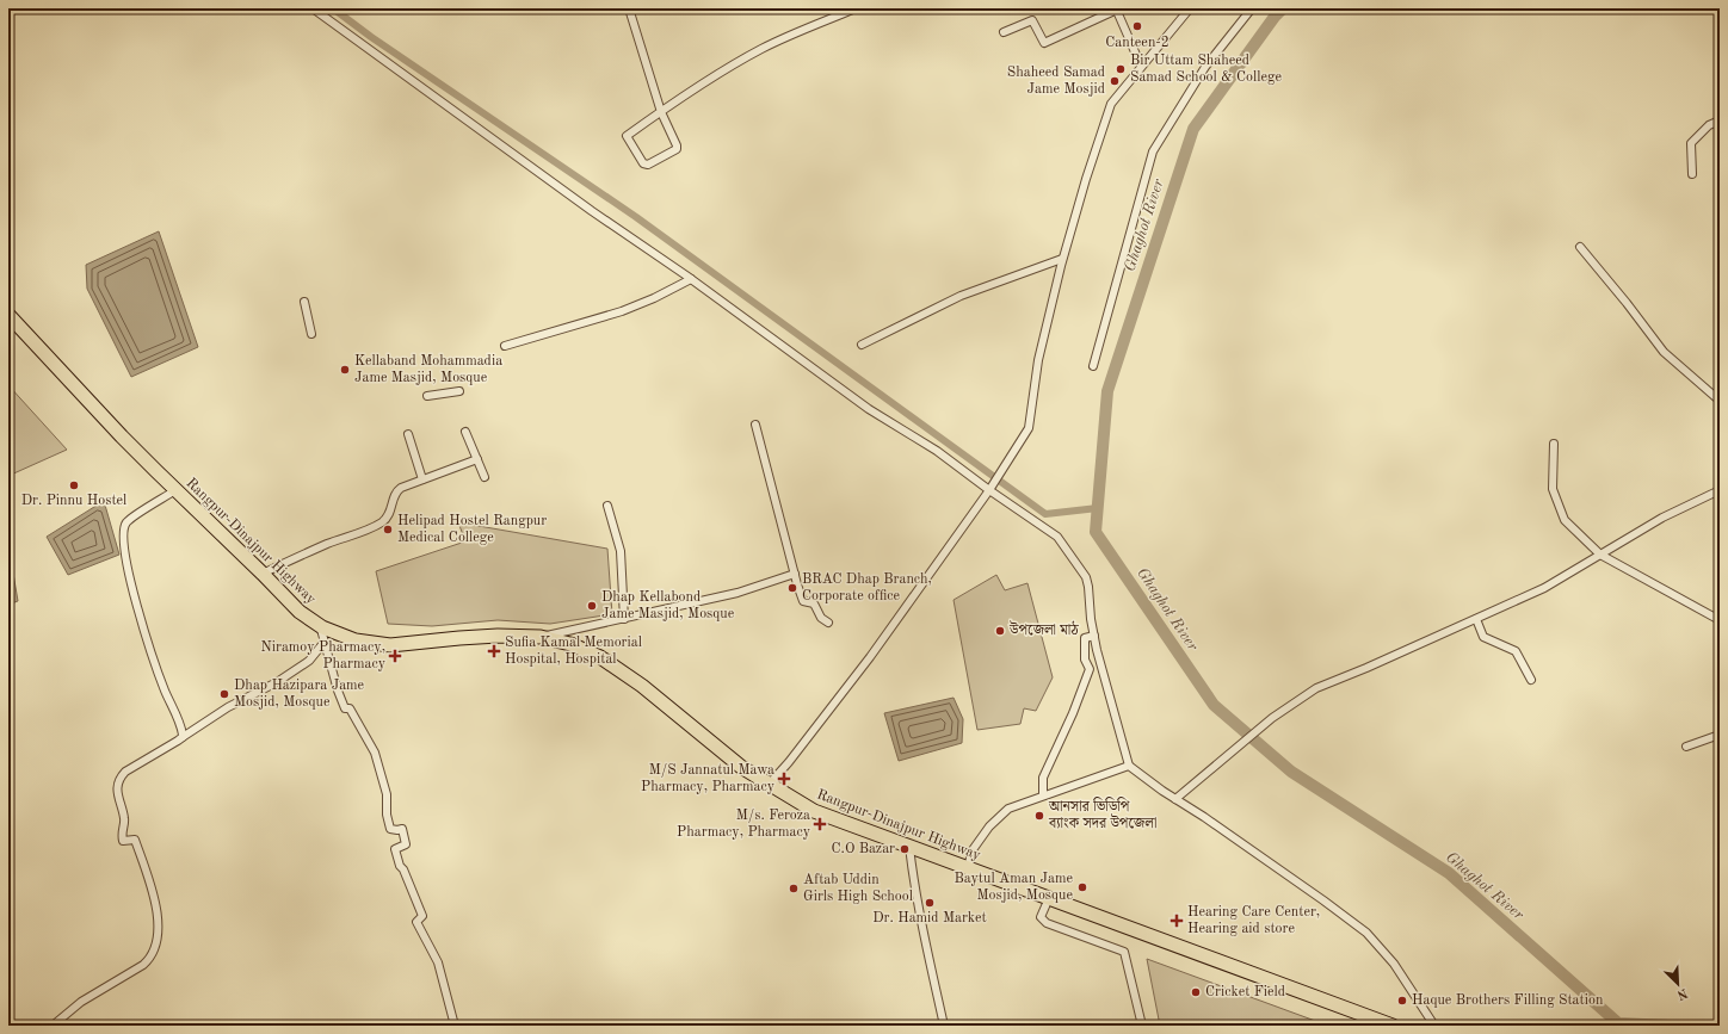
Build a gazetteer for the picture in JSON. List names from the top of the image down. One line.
{"streets":{"highway":["Rangpur-Dinajpur Highway"]},"water":["Ghaghot River"],"places":{"other":["Canteen-2","Bir Uttam Shaheed Samad School & College","Shaheed Samad Jame Mosjid","Kellaband Mohammadia Jame Masjid, Mosque","Dr. Pinnu Hostel","Helipad Hostel Rangpur Medical College","BRAC Dhap Branch, Corporate office","Dhap Kellabond Jame Masjid, Mosque","উপজেলা মাঠ","Dhap Hazipara Jame Mosjid, Mosque","আনসার ভিডিপি ব্যাংক সদর উপজেলা","C.O Bazar","Baytul Aman Jame Mosjid, Mosque","Aftab Uddin Girls High School","Dr. Hamid Market","Cricket Field","Haque Brothers Filling Station"],"health":["Sufia Kamal Memorial Hospital, Hospital","Niramoy Pharmacy, Pharmacy","M/S Jannatul Mawa Pharmacy, Pharmacy","M/s. Feroza Pharmacy, Pharmacy","Hearing Care Center, Hearing aid store"]},"north":"bottom right"}
